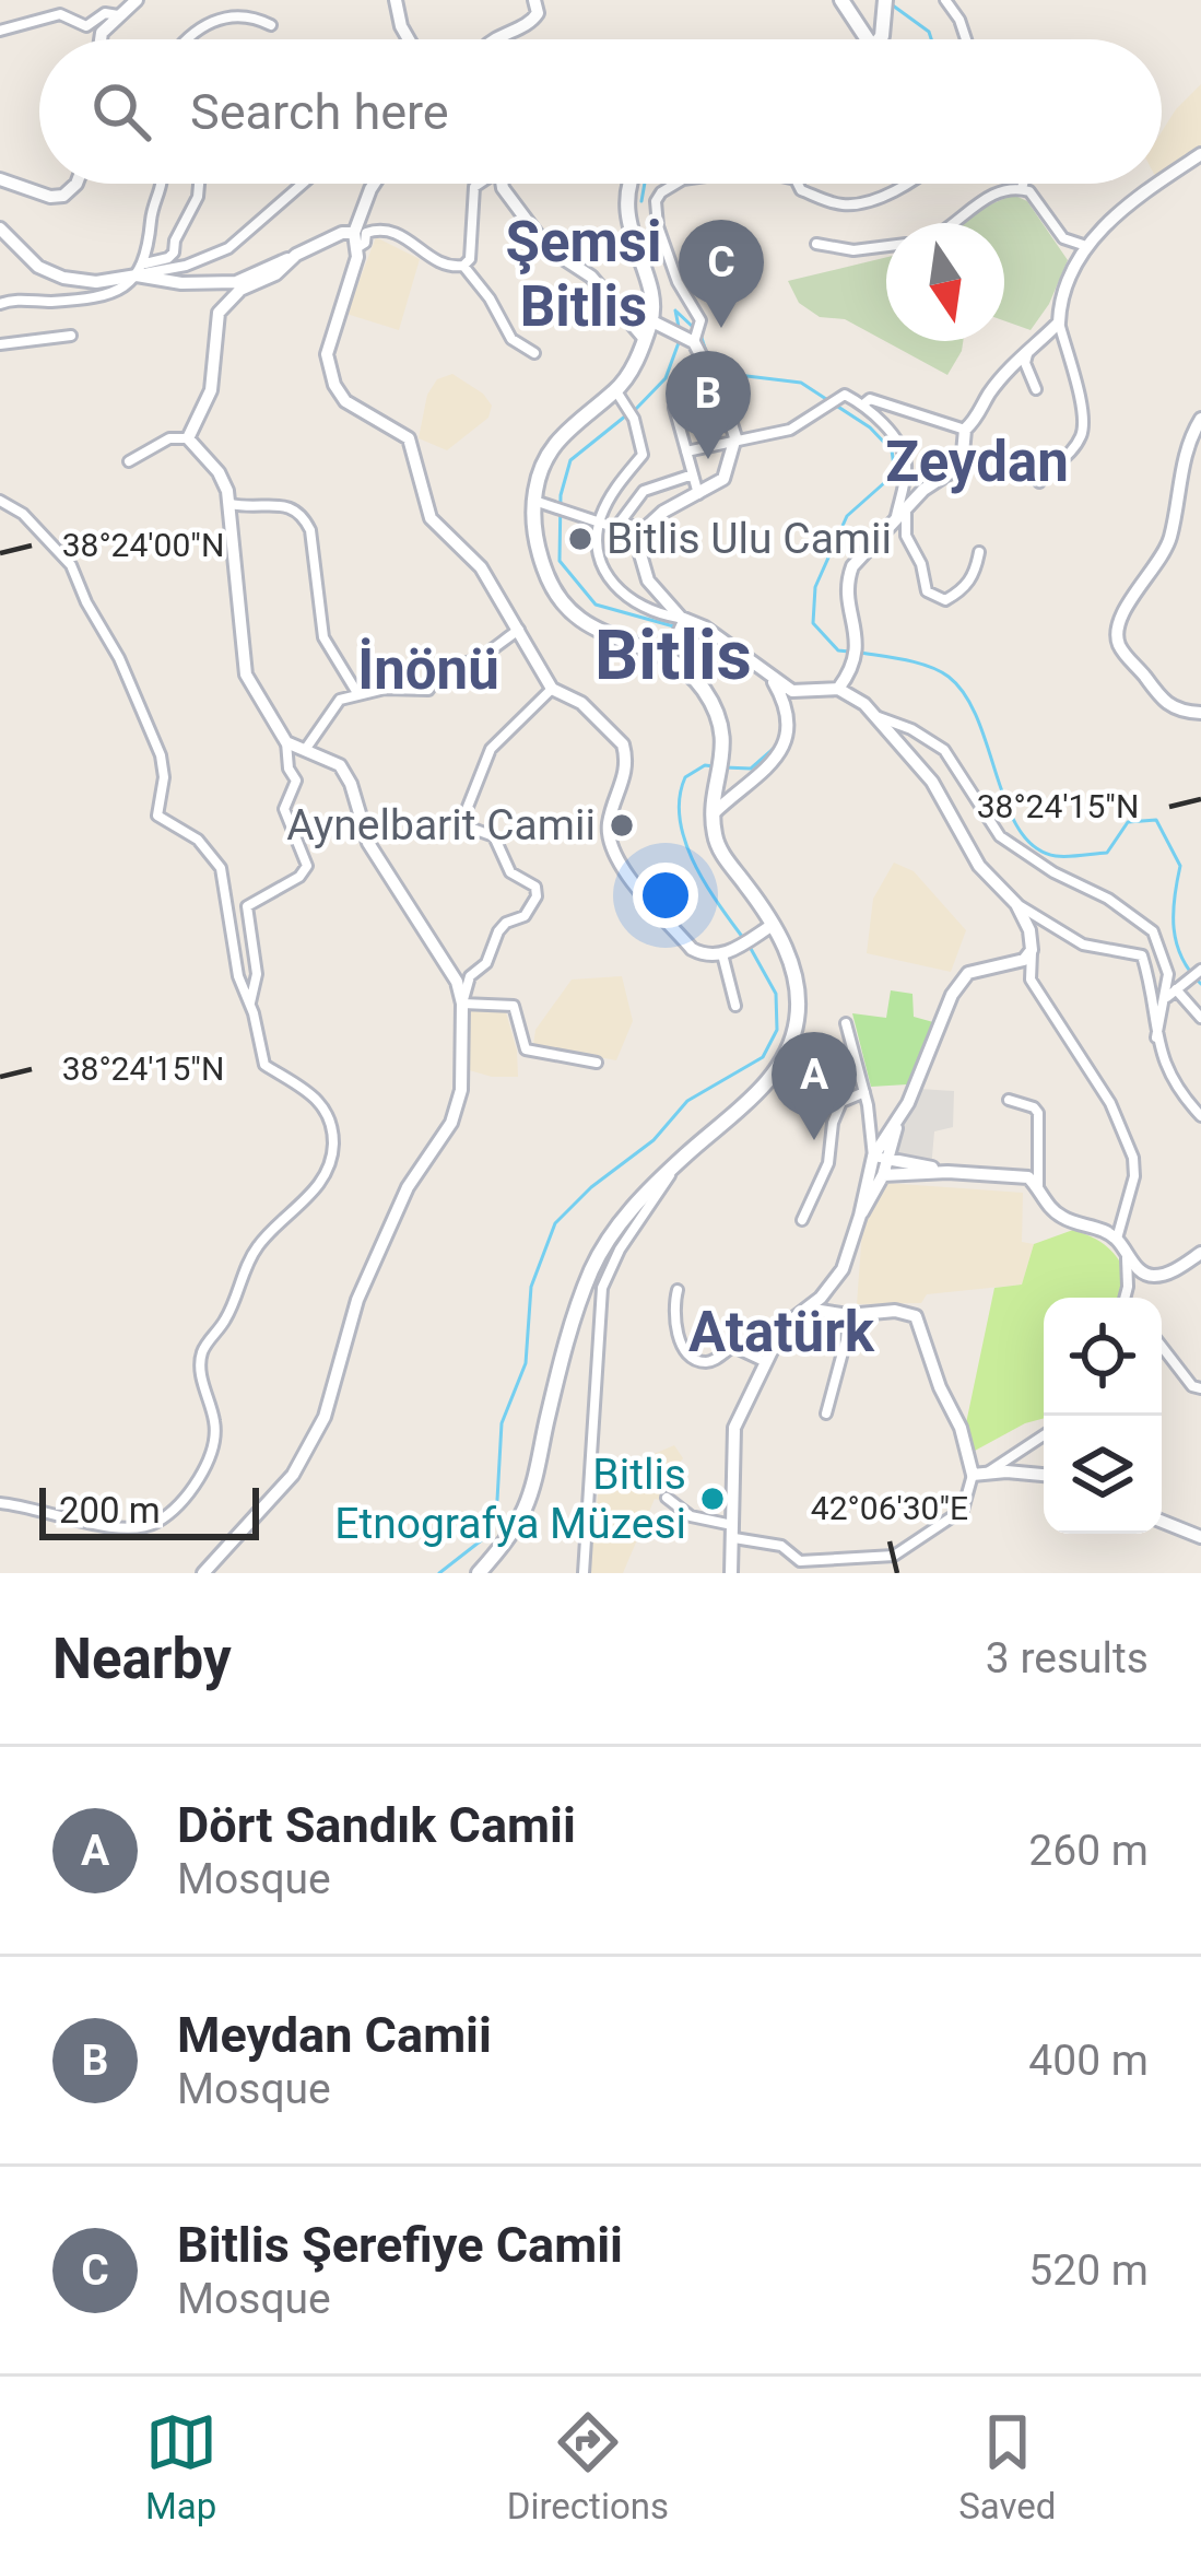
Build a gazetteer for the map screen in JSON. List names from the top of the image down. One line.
{"districts":["Şemsi Bitlis","Zeydan","Bitlis","İnönü","Atatürk"],"places":["Bitlis Ulu Camii","Aynelbarit Camii","Bitlis Etnografya Müzesi"],"scale_bar":"200 m","north":"bottom","page":{"search":"Search here","pins":["C","B","A"],"scale":"200 m","heading":["Nearby","3 results"],"list":[{"mark":"A","name":"Dört Sandık Camii","note":"Mosque","value":"260 m"},{"mark":"B","name":"Meydan Camii","note":"Mosque","value":"400 m"},{"mark":"C","name":"Bitlis Şerefiye Camii","note":"Mosque","value":"520 m"}],"nav":["Map","Directions","Saved"]},"coordinates":["38°24'00\"N","38°24'15\"N","42°06'30\"E"]}
